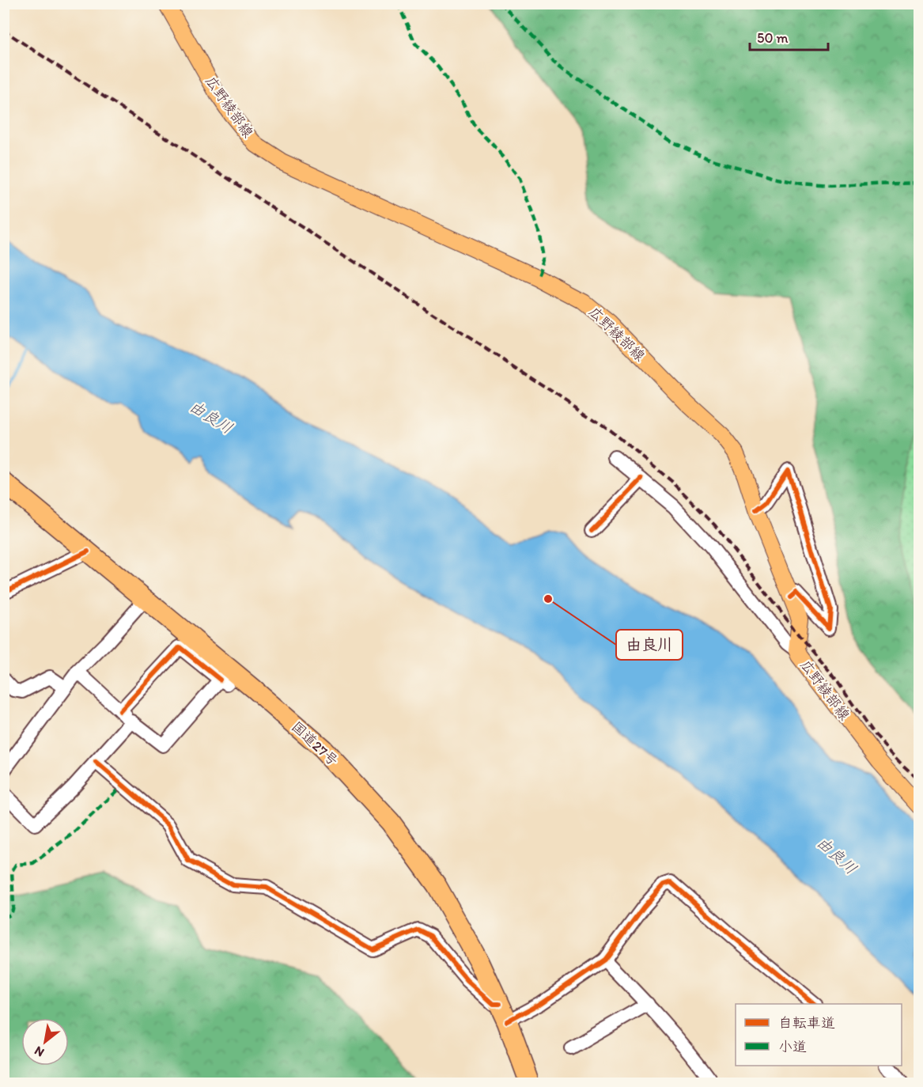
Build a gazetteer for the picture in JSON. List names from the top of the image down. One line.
{"streets":{"highway":["国道27号"],"main road":["広野綾部線"]},"water":["由良川"],"places":["由良川"],"legend":["自転車道","小道"],"scale_bar":"50 m","north":"bottom left"}
